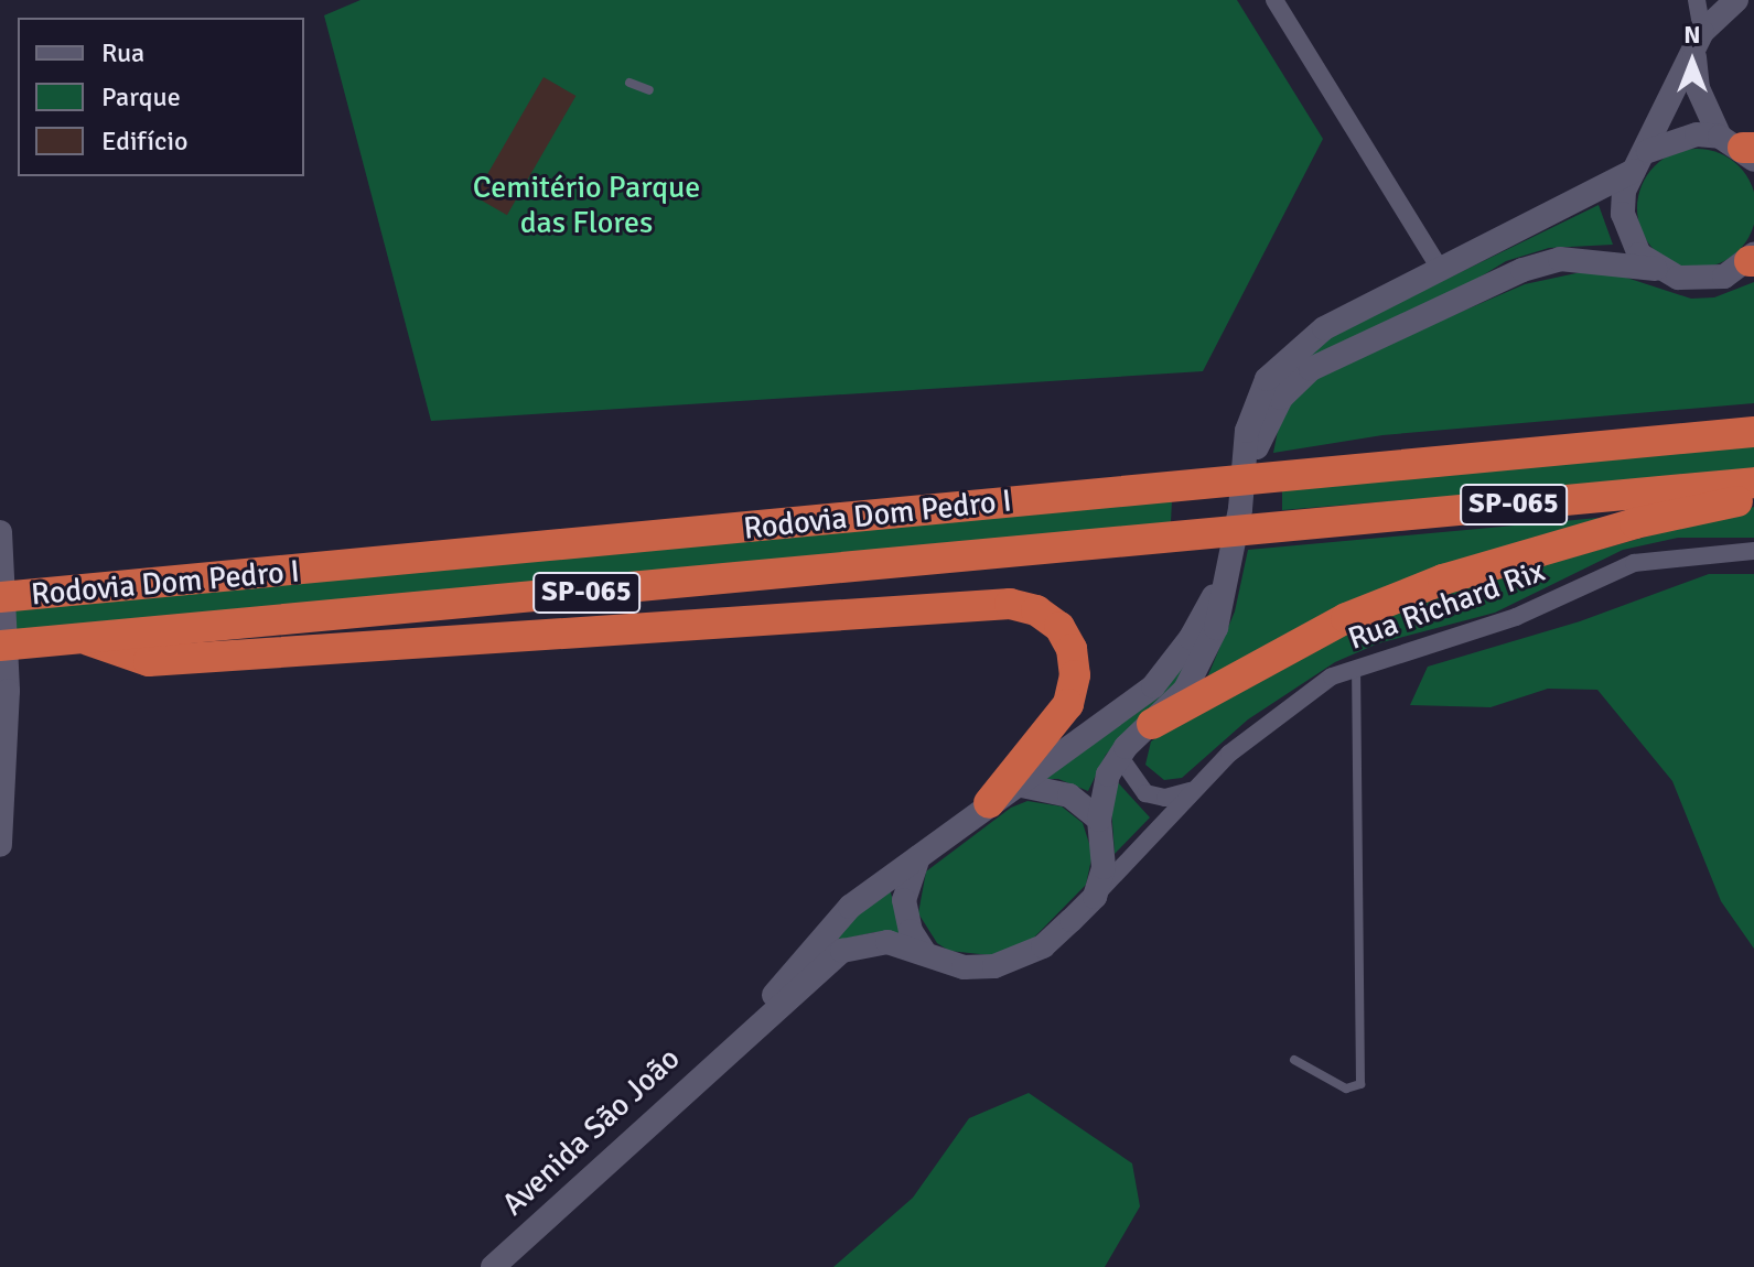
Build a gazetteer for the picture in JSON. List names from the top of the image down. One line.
{"streets":{"highway":["SP-065","Rodovia Dom Pedro I"],"main road":["Avenida São João"],"street":["Rua Richard Rix"]},"parks":["Cemitério Parque das Flores"],"legend":["Rua","Parque","Edifício"],"north":"top"}
